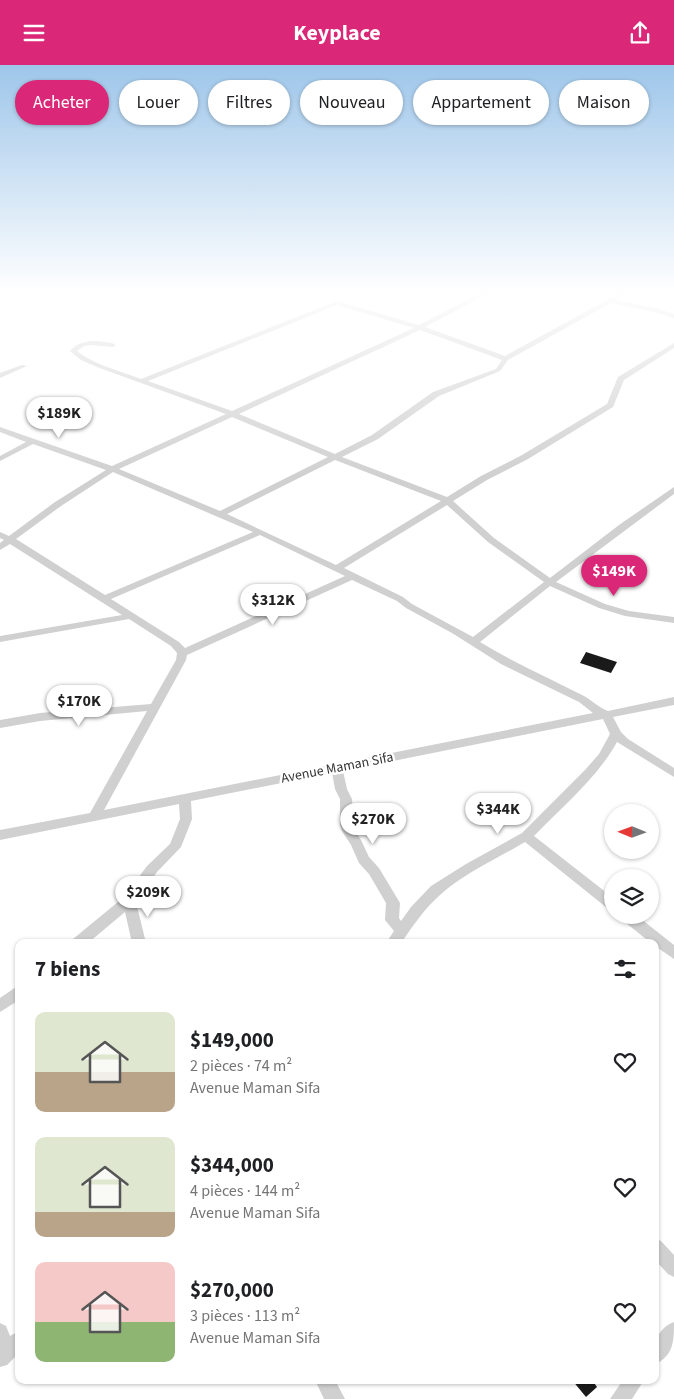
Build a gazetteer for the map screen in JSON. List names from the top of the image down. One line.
{"streets":{"street":["Avenue Maman Sifa"]},"north":"left","page":{"header":"Keyplace","chip":["Acheter","Louer","Filtres","Nouveau","Appartement","Maison"],"price":["$189K","$149K","$312K","$170K","$344K","$270K","$209K"],"heading":"7 biens","list":[{"name":"$149,000","note":"2 pièces · 74 m² · Avenue Maman Sifa"},{"name":"$344,000","note":"4 pièces · 144 m² · Avenue Maman Sifa"},{"name":"$270,000","note":"3 pièces · 113 m² · Avenue Maman Sifa"}]}}
